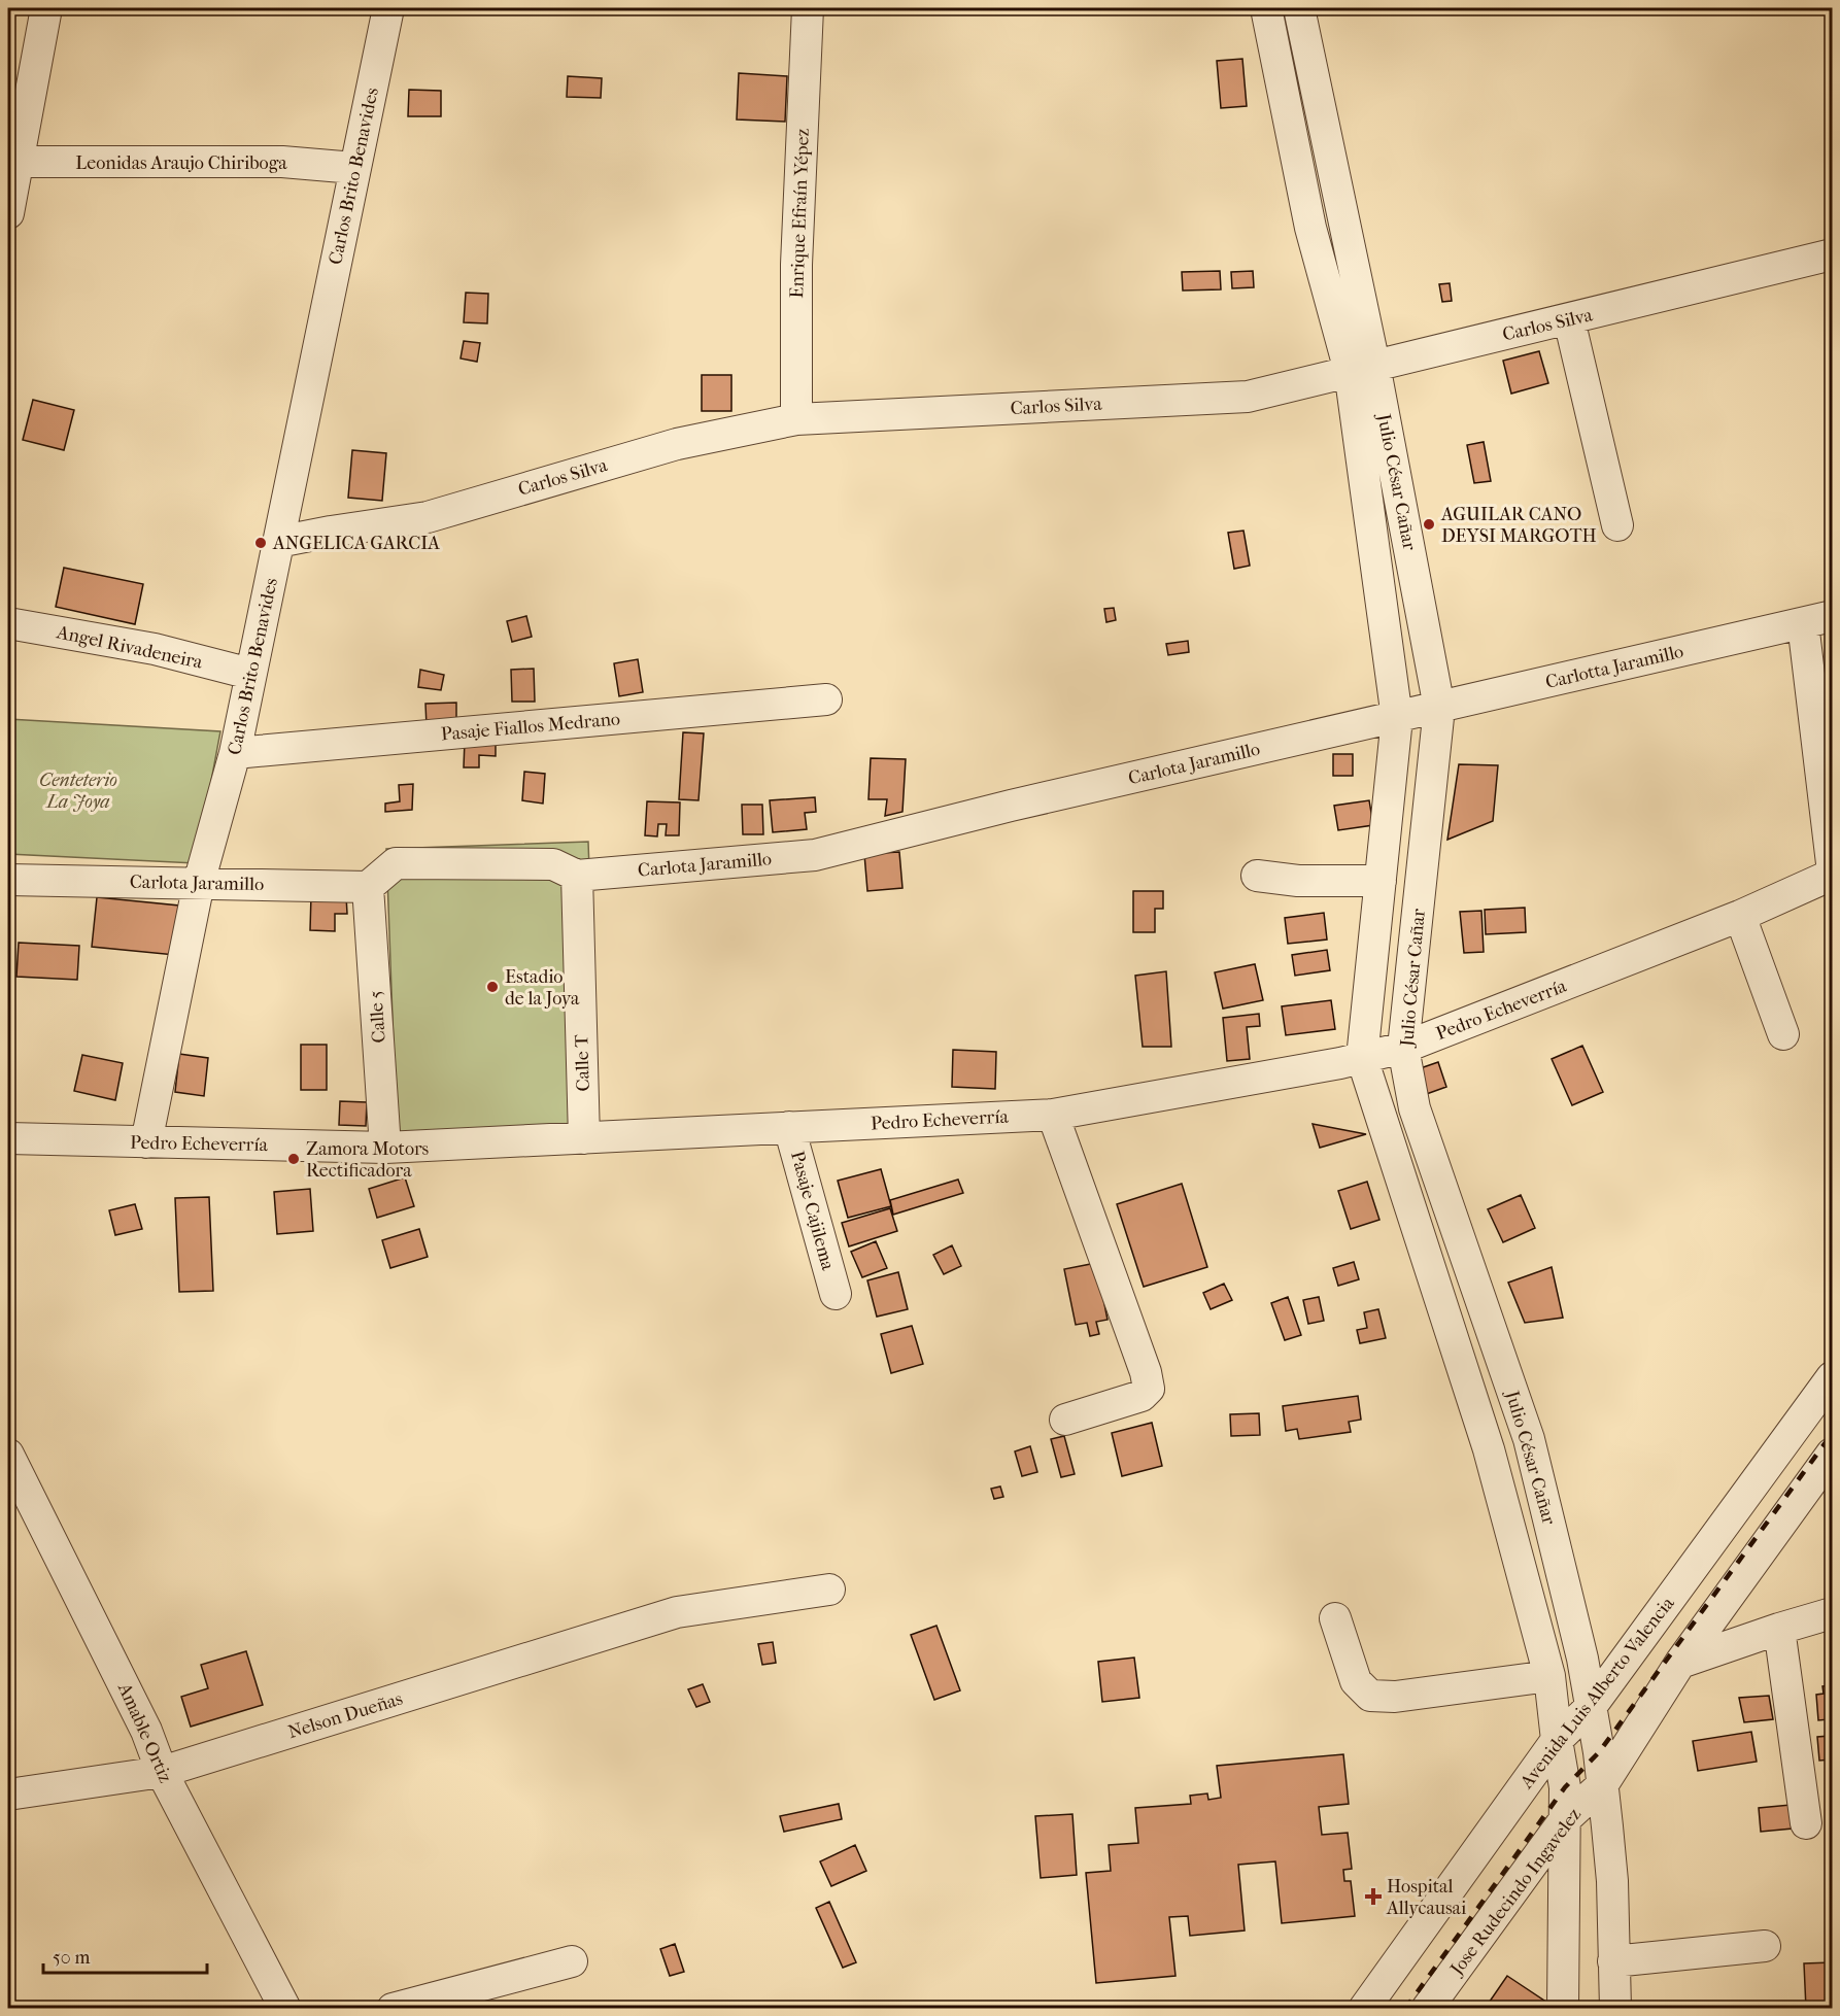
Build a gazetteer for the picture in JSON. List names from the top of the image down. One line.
{"streets":{"street":["Leonidas Araujo Chiriboga","Carlos Brito Benavides","Enrique Efraín Yépez","Carlos Silva","Julio César Cañar","Angel Rivadeneira","Carlotta Jaramillo","Pasaje Fiallos Medrano","Carlota Jaramillo","Pedro Echeverría","Calle 5","Calle T","Pasaje Cajilema","Avenida Luis Alberto Valencia","Nelson Dueñas","Amable Ortiz","Jose Rudecindo Ingavelez"]},"crossings":[["Leonidas Araujo Chiriboga","Carlos Brito Benavides"],["Carlos Brito Benavides","Carlos Silva"],["Carlos Brito Benavides","Angel Rivadeneira"],["Carlos Brito Benavides","Pasaje Fiallos Medrano"],["Carlos Brito Benavides","Carlota Jaramillo"],["Carlos Brito Benavides","Pedro Echeverría"],["Enrique Efraín Yépez","Carlos Silva"],["Carlos Silva","Julio César Cañar"],["Julio César Cañar","Carlotta Jaramillo"],["Julio César Cañar","Carlota Jaramillo"],["Julio César Cañar","Pedro Echeverría"],["Julio César Cañar","Avenida Luis Alberto Valencia"],["Julio César Cañar","Jose Rudecindo Ingavelez"],["Carlotta Jaramillo","Carlota Jaramillo"],["Carlota Jaramillo","Calle 5"],["Carlota Jaramillo","Calle T"],["Pedro Echeverría","Calle 5"],["Pedro Echeverría","Calle T"],["Pedro Echeverría","Pasaje Cajilema"],["Nelson Dueñas","Amable Ortiz"]],"parks":["Centeterio La Joya"],"places":{"other":["AGUILAR CANO DEYSI MARGOTH","ANGELICA GARCIA","Estadio de la Joya","Zamora Motors Rectificadora"],"health":["Hospital Allycausai"]},"scale_bar":"50 m"}
